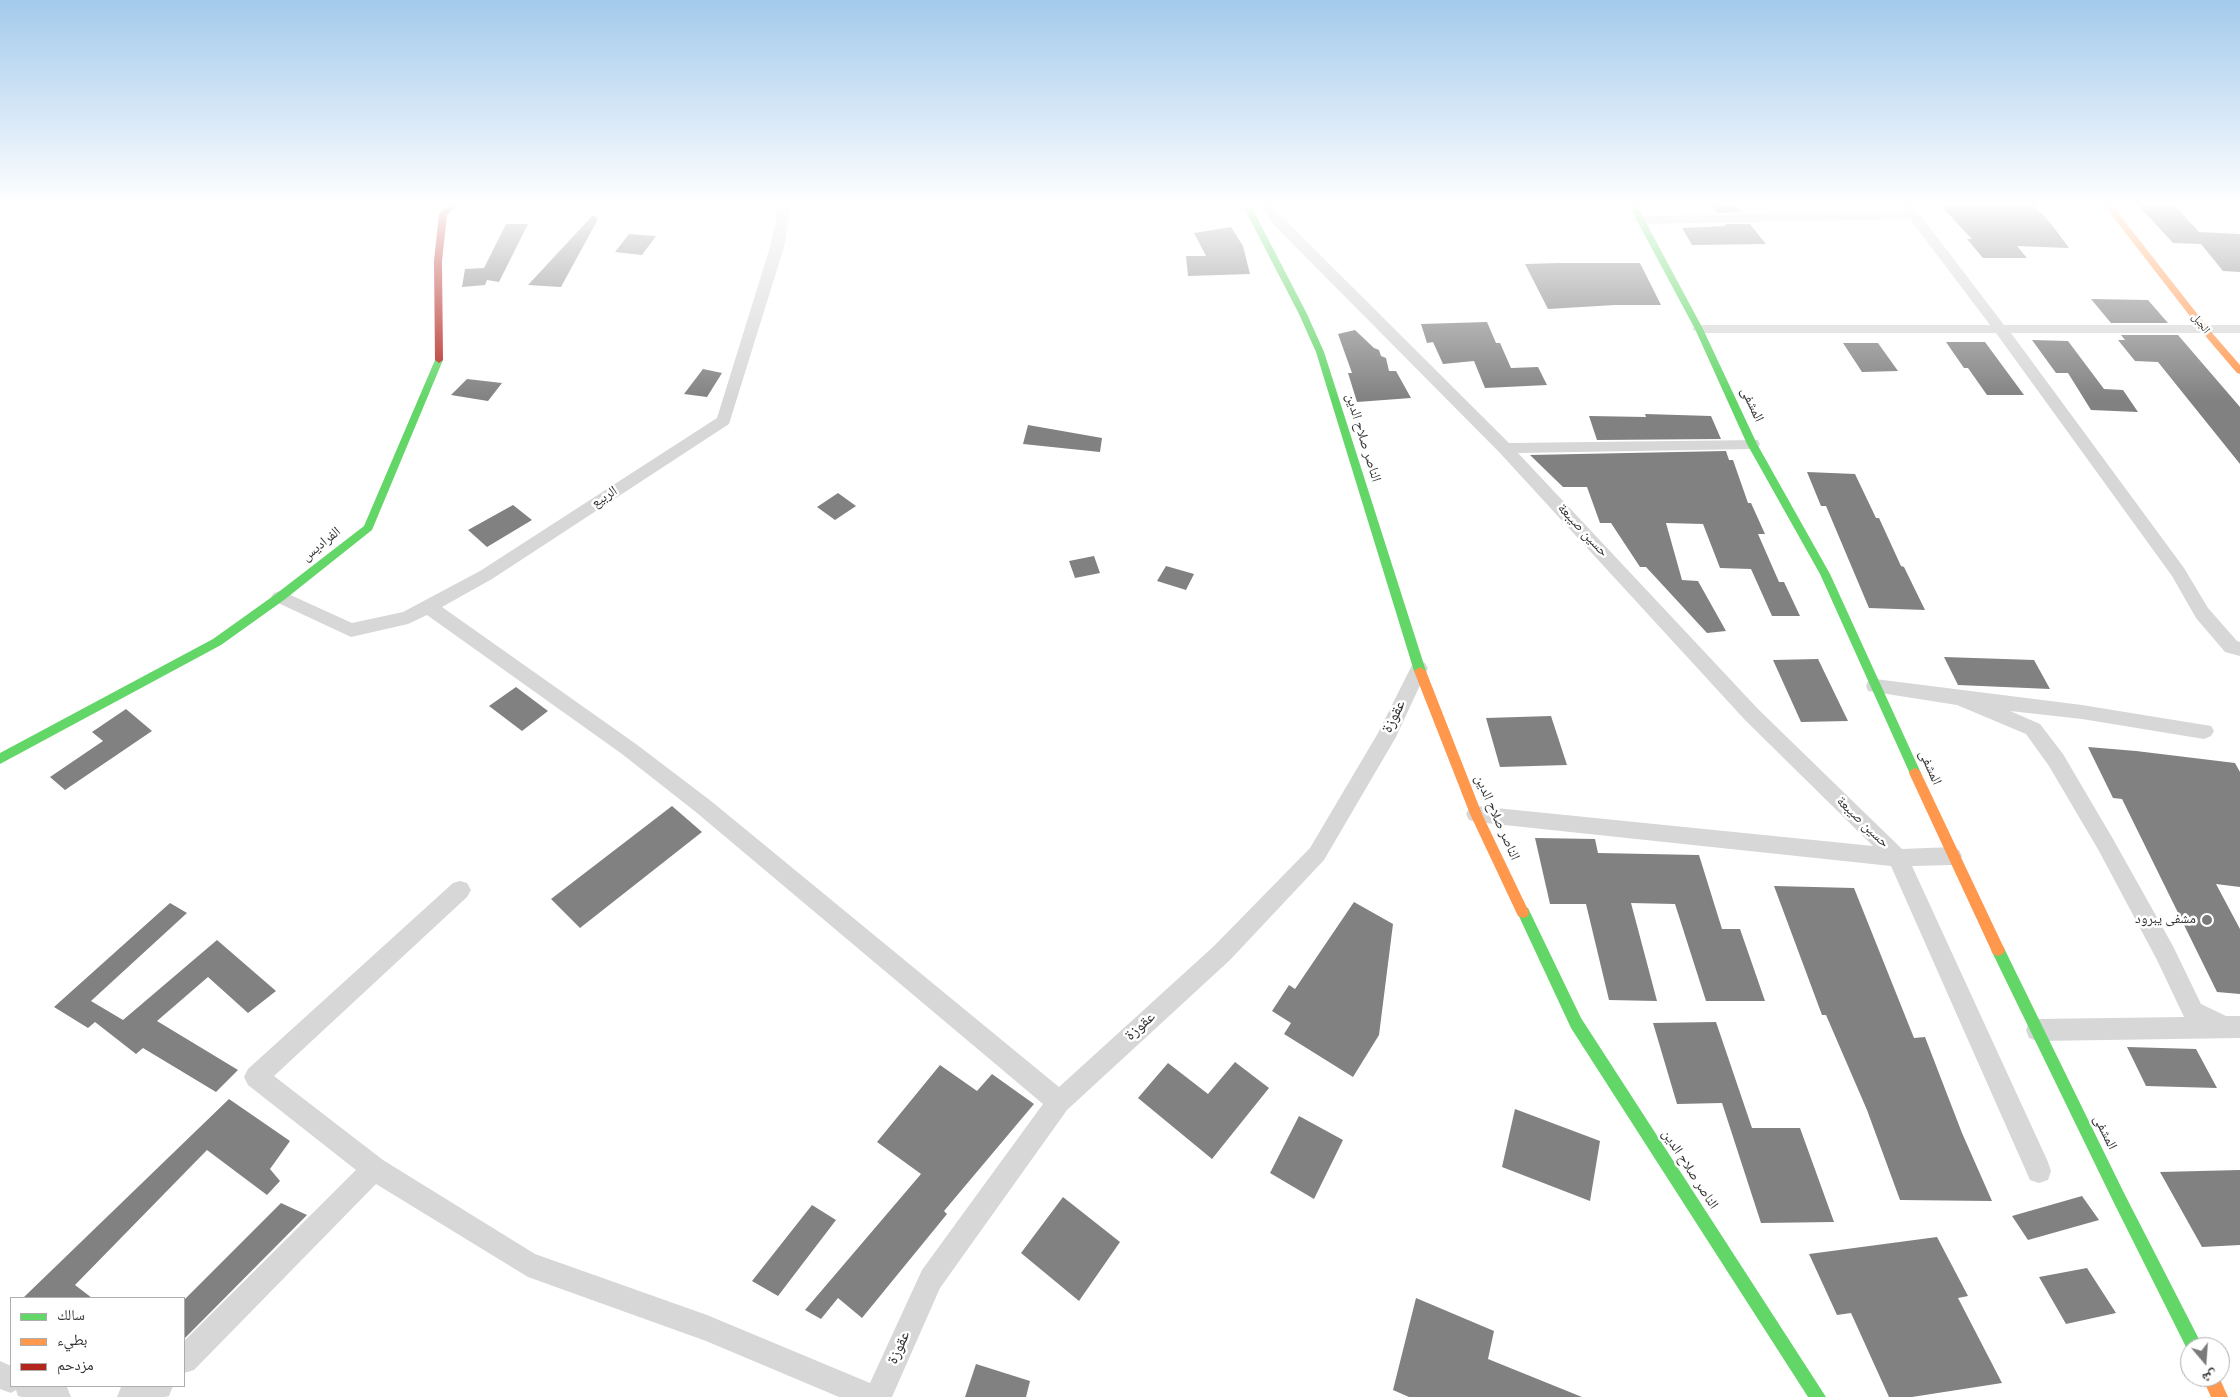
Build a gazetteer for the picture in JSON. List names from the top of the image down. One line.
{"streets":{"street":["الجبل","المشفى","الناصر صلاح الدين","الربيع","حسين صيبعة","الفراديس","عقوزة"]},"crossings":[["الناصر صلاح الدين","عقوزة"],["الربيع","الفراديس"]],"places":["مشفى يبرود"],"legend":["سالك","بطيء","مزدحم"],"north":"bottom"}
